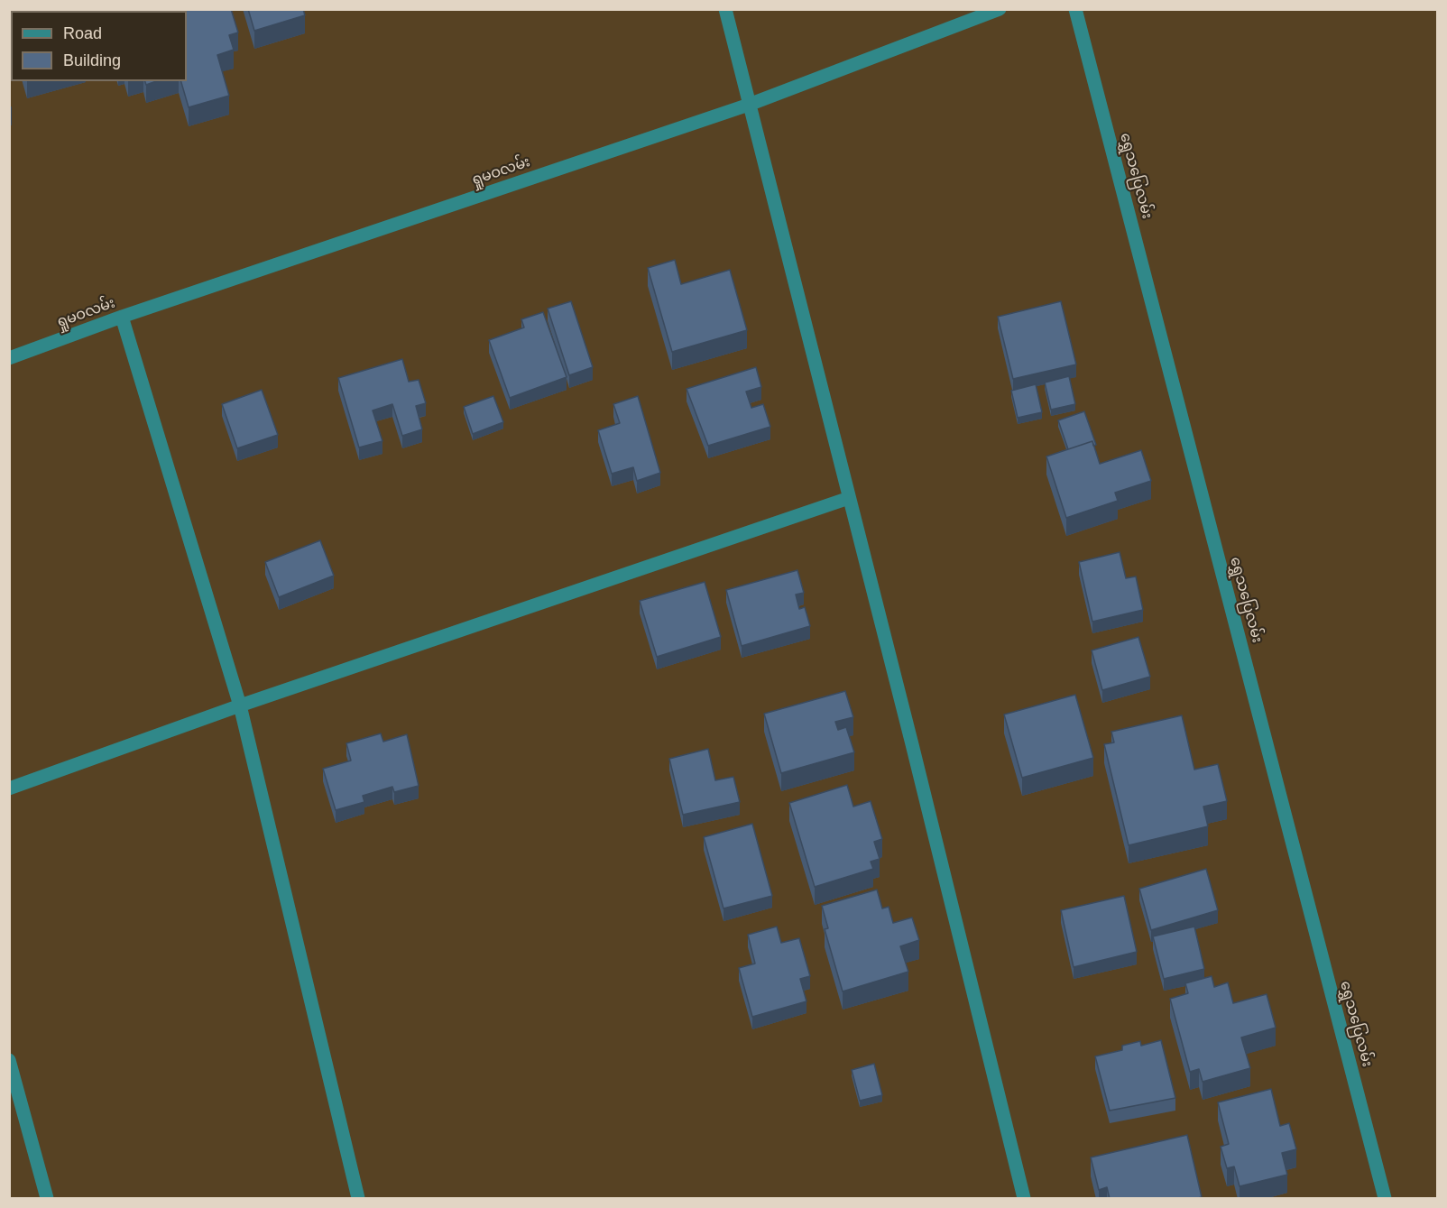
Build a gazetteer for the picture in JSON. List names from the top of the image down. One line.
{"streets":{"street":["ရှုမဝလမ်း","ရွှေသပြေလမ်း"]},"legend":["Road","Building"]}
